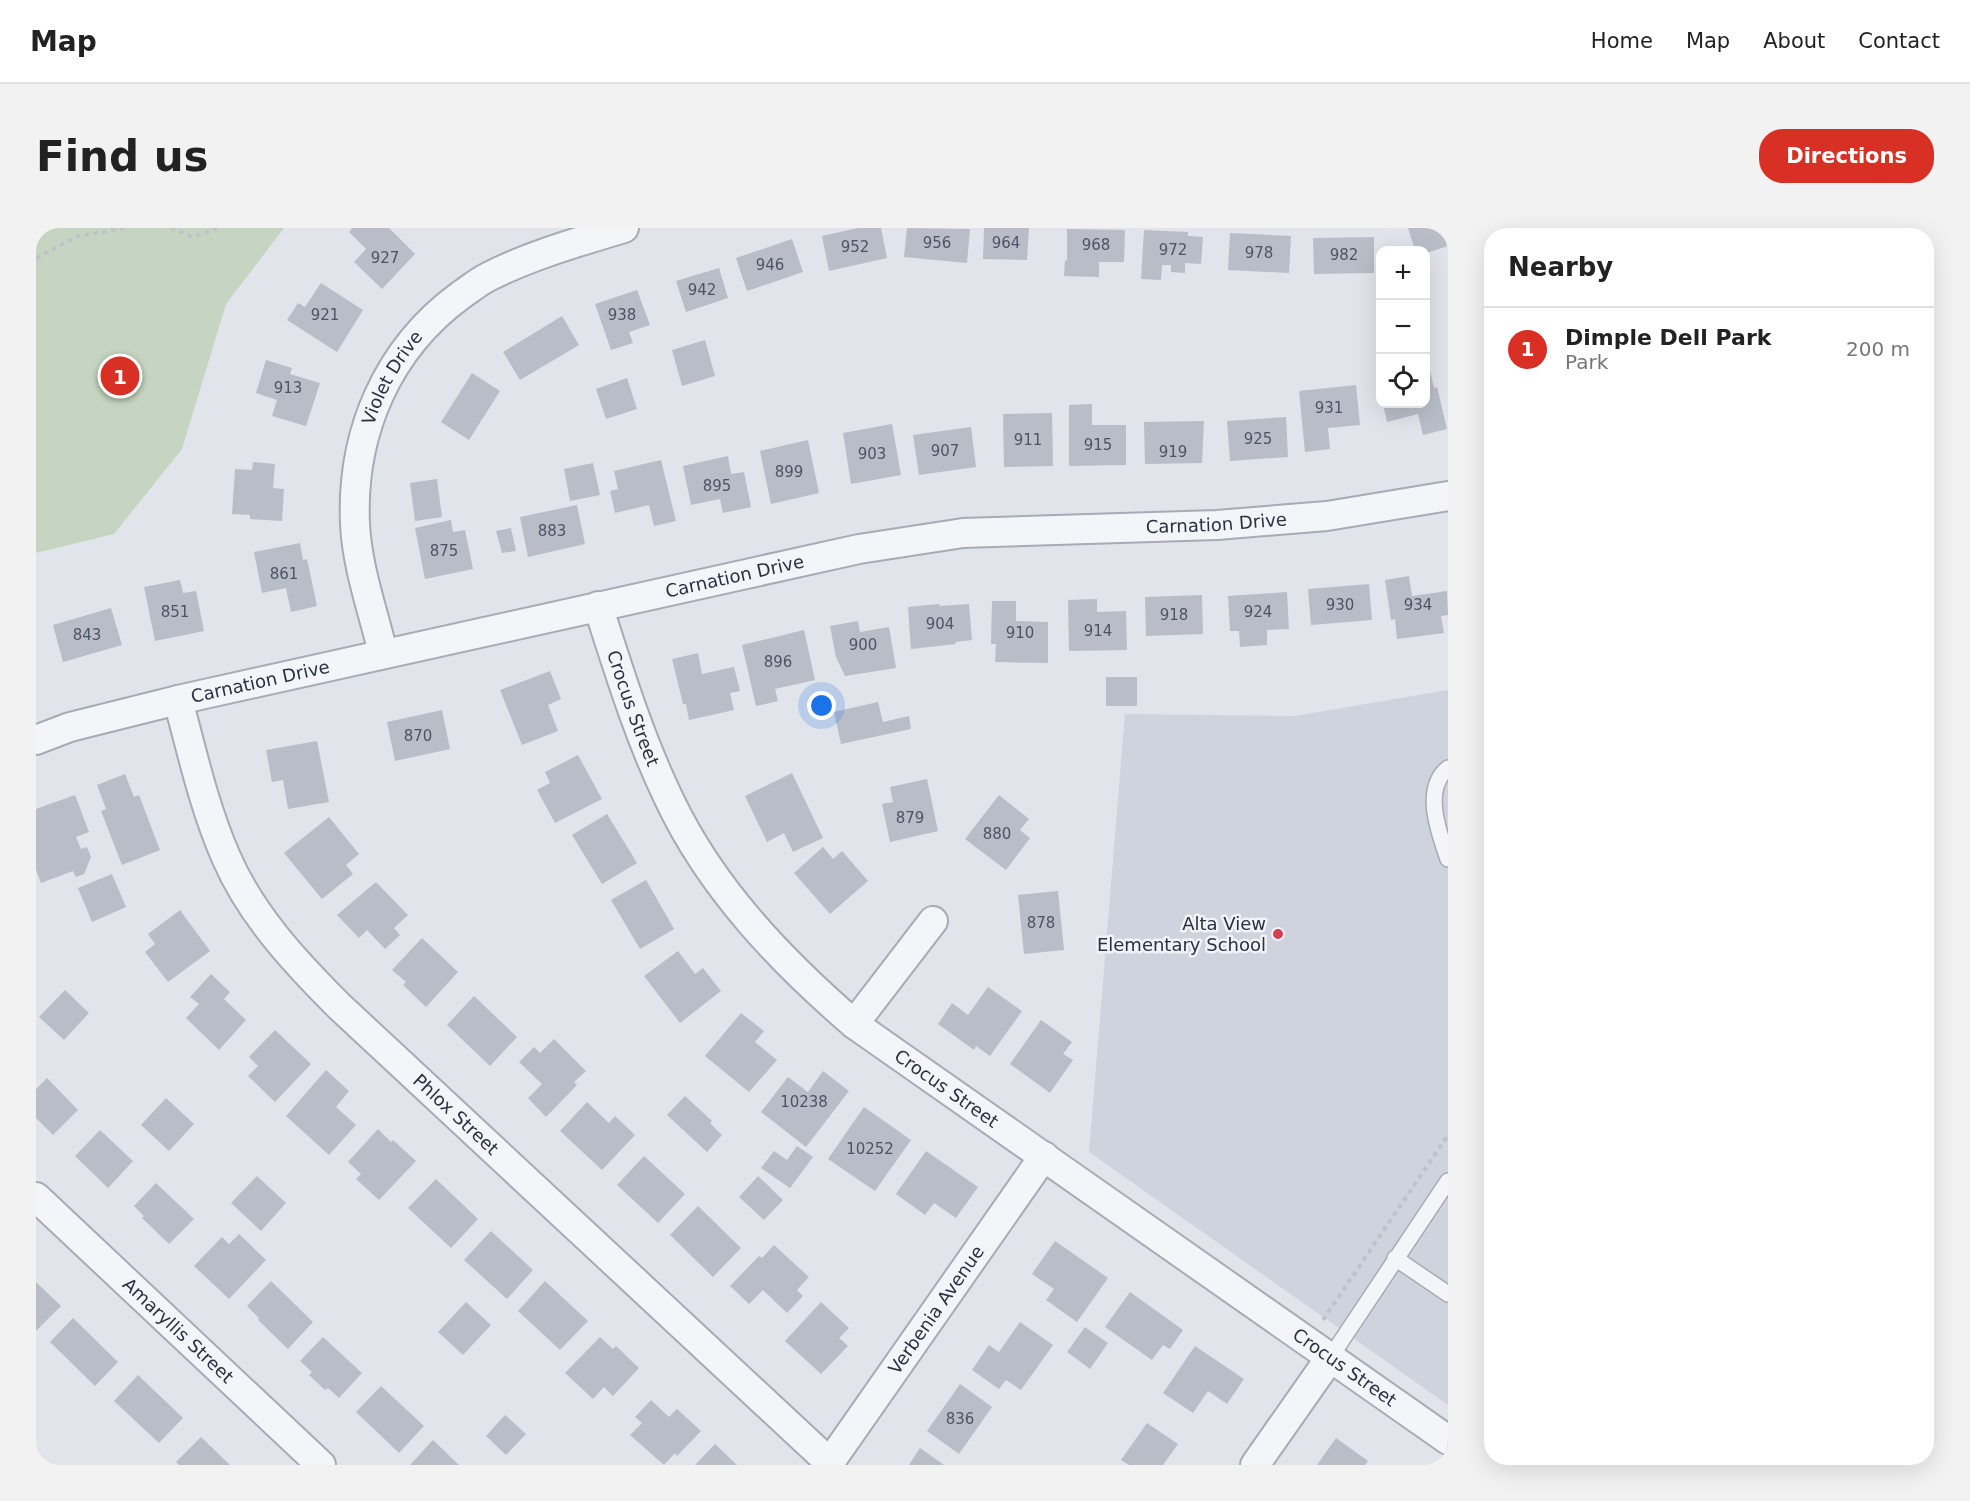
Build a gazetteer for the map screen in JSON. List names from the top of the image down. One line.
{"streets":{"street":["Violet Drive","Carnation Drive","Crocus Street","Phlox Street","Verbenia Avenue","Amaryllis Street"]},"crossings":[["Violet Drive","Carnation Drive"],["Carnation Drive","Crocus Street"],["Carnation Drive","Phlox Street"],["Crocus Street","Verbenia Avenue"],["Phlox Street","Verbenia Avenue"]],"places":["Alta View Elementary School"],"house_numbers":["956","964","968","952","972","978","982","927","946","942","921","938","913","931","925","911","915","907","919","903","899","895","883","875","861","930","934","851","924","918","904","914","910","843","900","896","870","879","880","878","10238","10252","836"],"page":{"header":"Map","nav":["Home","Map","About","Contact"],"buttons":"Directions","title":"Find us","heading":"Nearby","map_buttons":["+","−"],"list":[{"mark":"1","name":"Dimple Dell Park","note":"Park","value":"200 m"}],"pins":"1"}}
